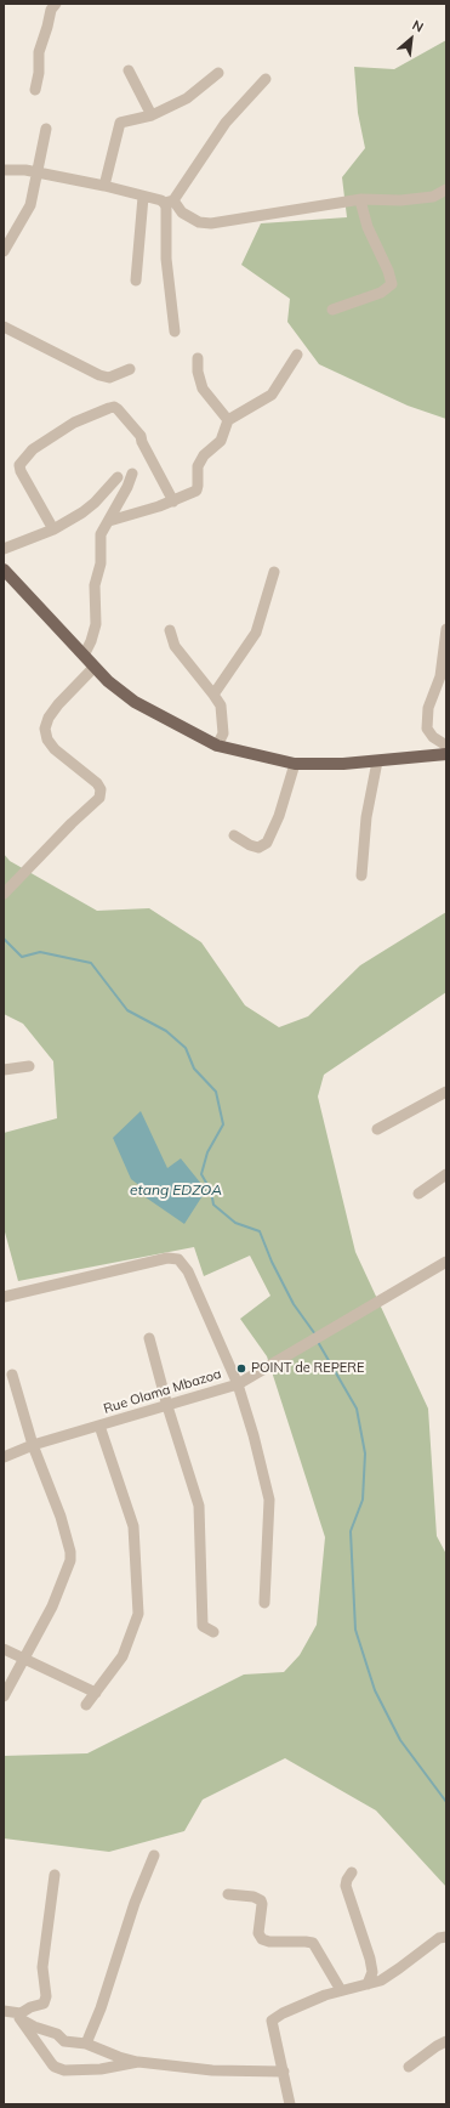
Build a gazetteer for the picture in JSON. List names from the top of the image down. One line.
{"streets":{"street":["Rue Olama Mbazoa"]},"water":["etang EDZOA"],"places":["POINT de REPERE"],"north":"top right"}
